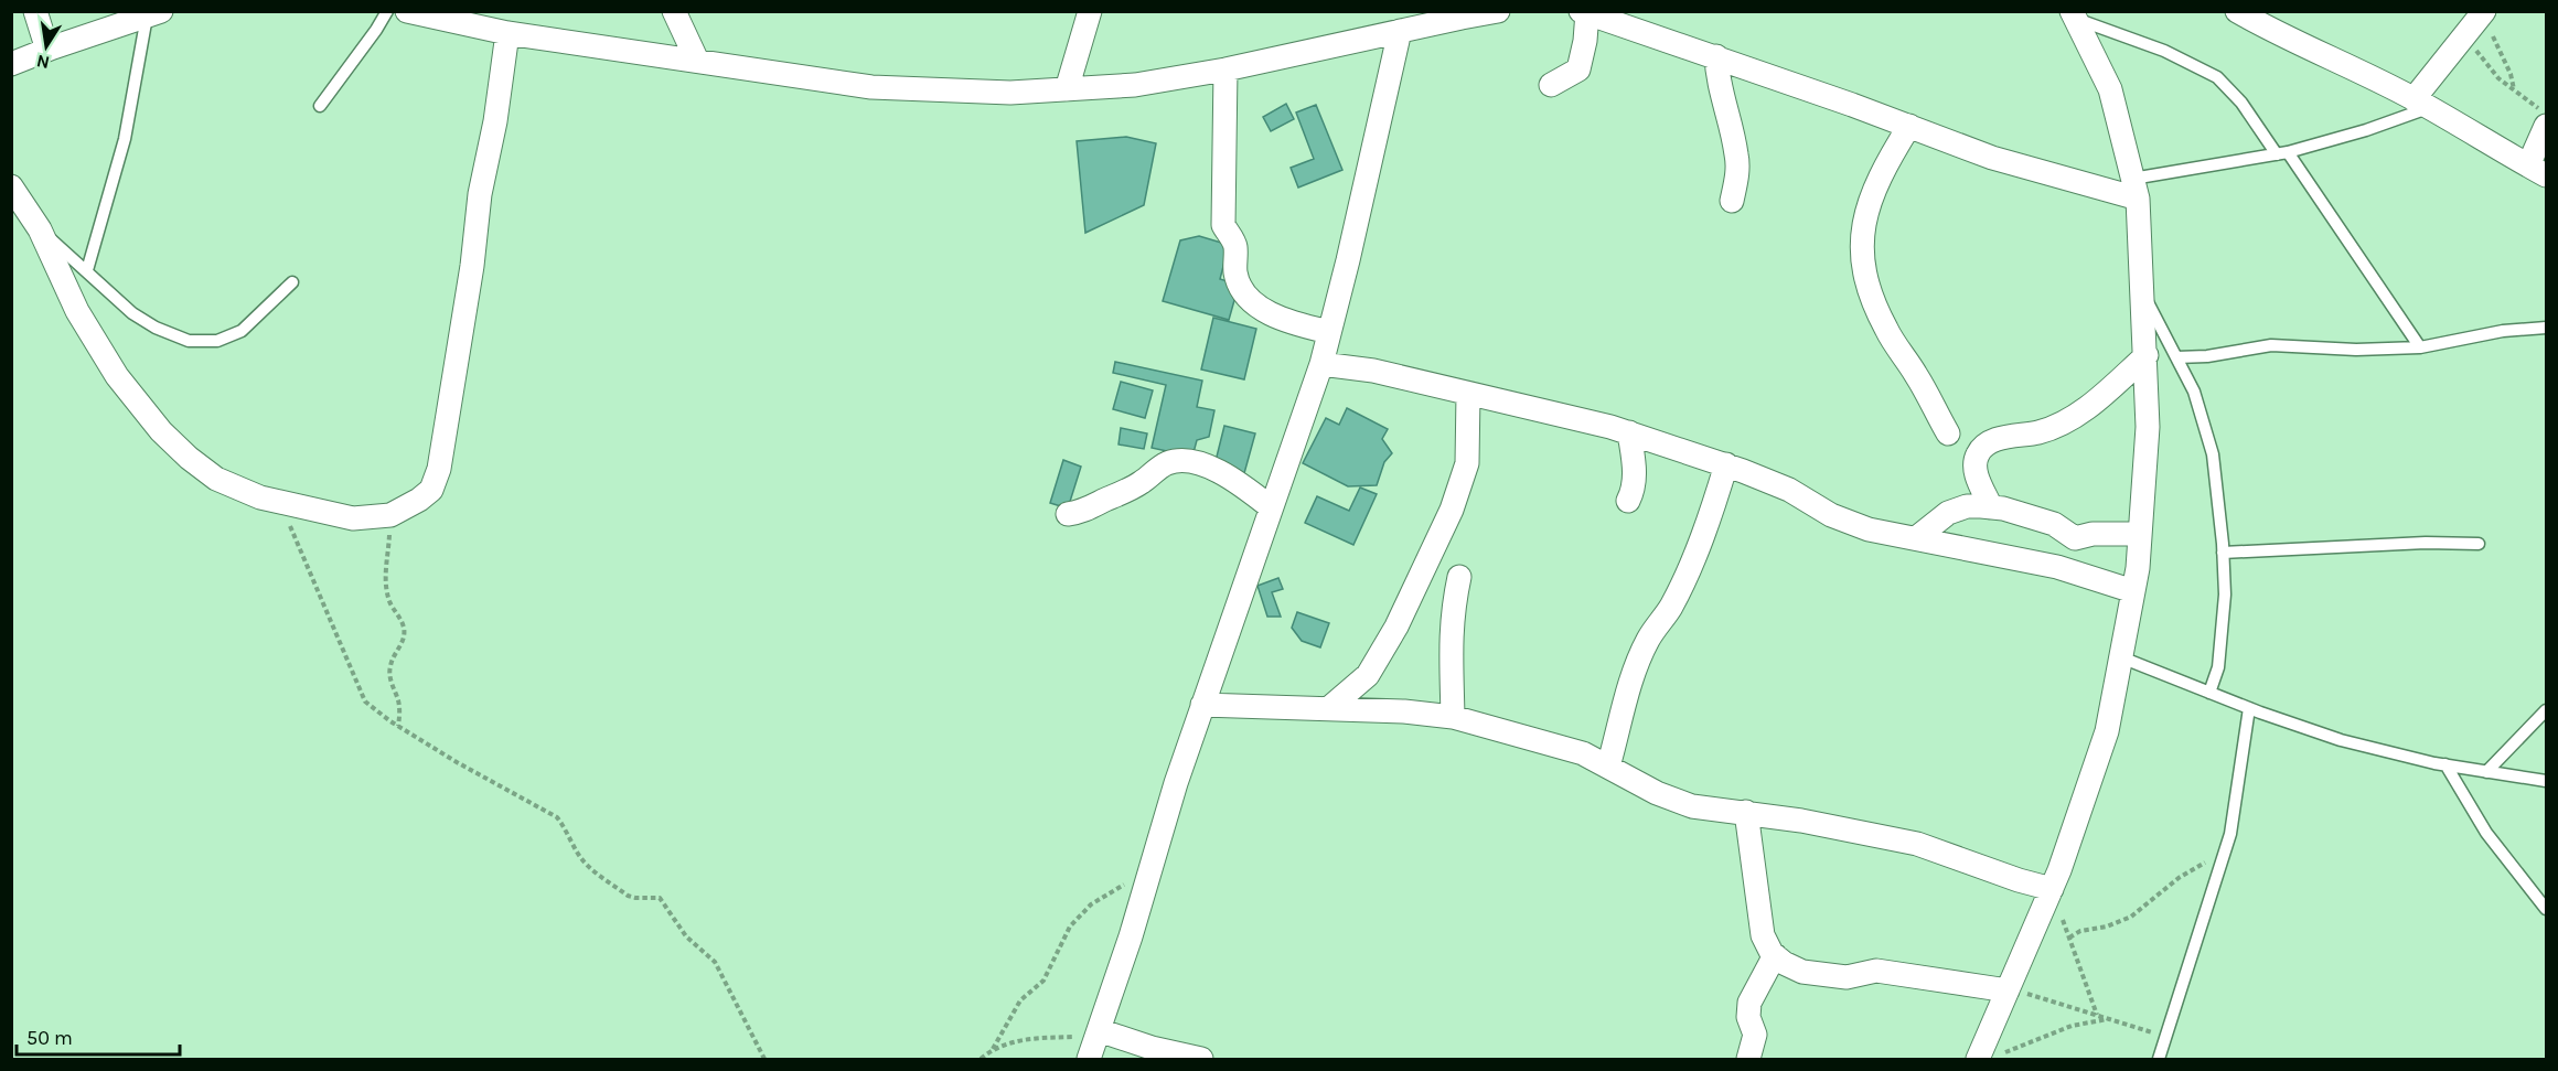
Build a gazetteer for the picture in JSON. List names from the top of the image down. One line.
{"scale_bar":"50 m","north":"bottom"}
